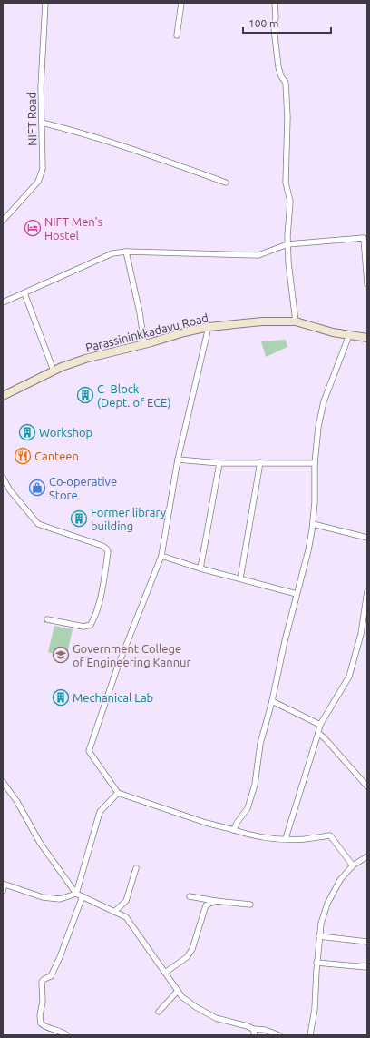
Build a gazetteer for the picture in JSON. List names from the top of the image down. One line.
{"streets":{"main road":["Parassininkkadavu Road"],"street":["NIFT Road"]},"places":{"hotel":["NIFT Men's Hostel"],"building":["C- Block (Dept. of ECE)","Workshop","Former library building","Mechanical Lab"],"restaurant":["Canteen"],"shop":["Co-operative Store"],"school or university":["Government College of Engineering Kannur"]},"scale_bar":"100 m"}
